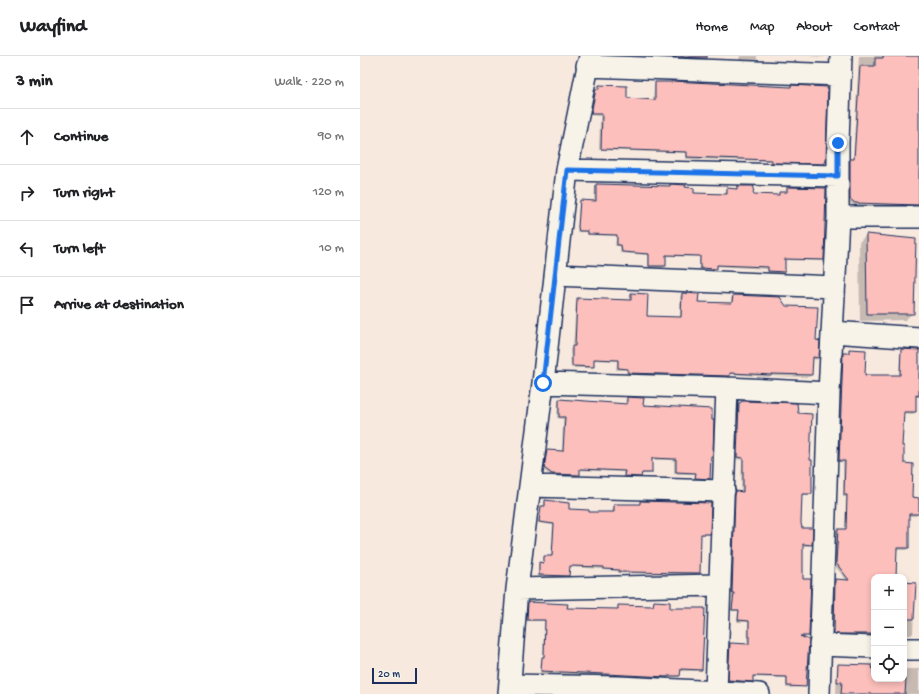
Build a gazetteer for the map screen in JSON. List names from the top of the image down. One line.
{"scale_bar":"20 m","page":{"header":"Wayfind","nav":["Home","Map","About","Contact"],"heading":["3 min","Walk · 220 m"],"list":[["Continue","90 m"],["Turn right","120 m"],["Turn left","10 m"],"Arrive at destination"],"map_buttons":["+","−"],"scale":"20 m"}}
